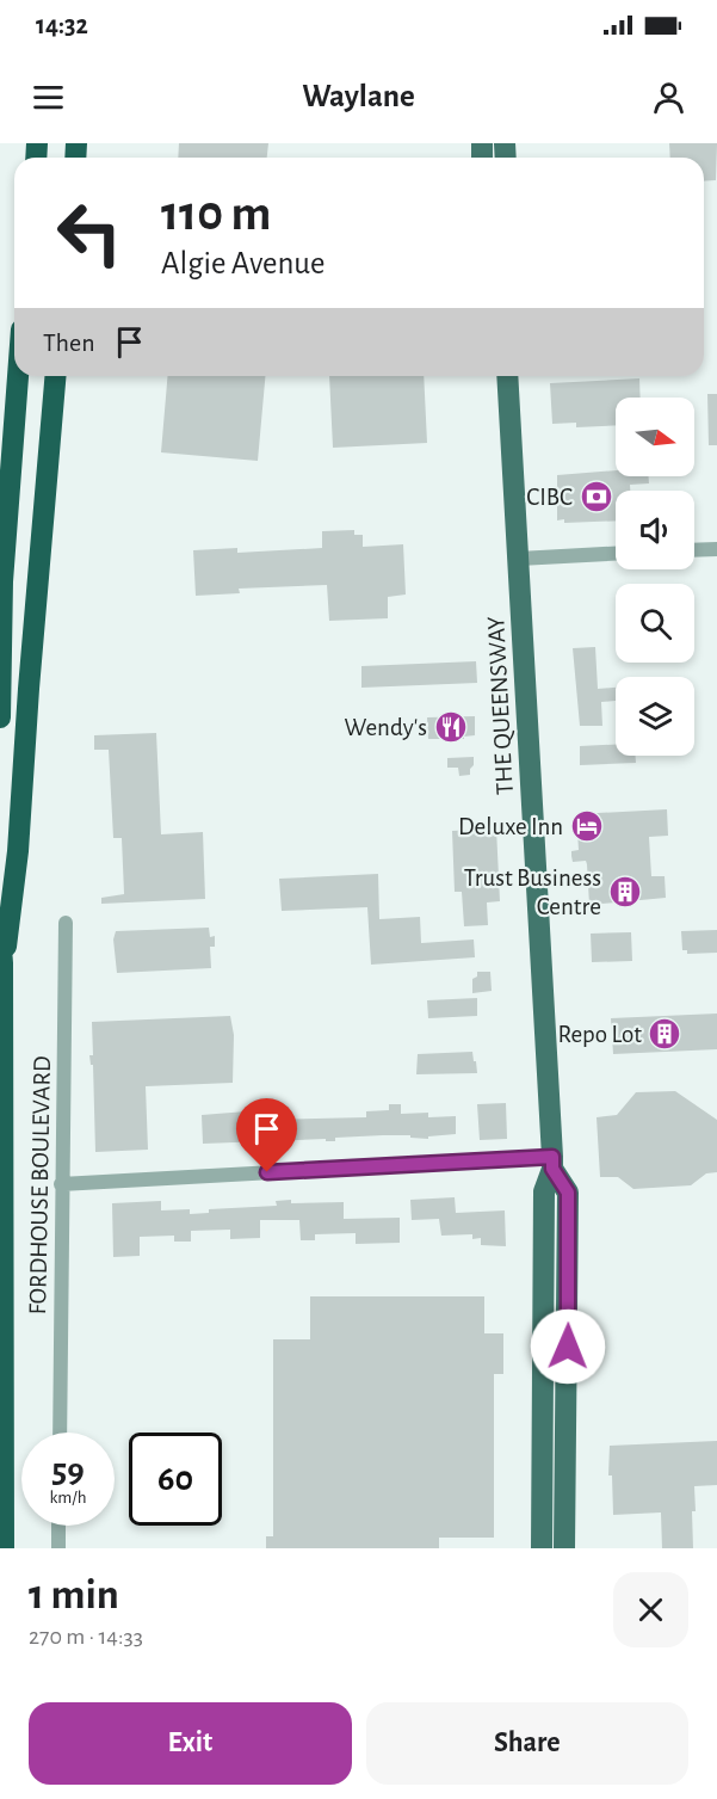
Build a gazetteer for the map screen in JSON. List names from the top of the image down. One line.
{"streets":{"main road":["THE QUEENSWAY"],"street":["FORDHOUSE BOULEVARD"]},"places":{"bank":["CIBC"],"restaurant":["Wendy's"],"hotel":["Deluxe Inn"],"building":["Trust Business Centre","Repo Lot"]},"north":"right","page":{"status":"14:32","header":"Waylane","turn":["110 m","Algie Avenue"],"then":"Then","speed":"59 km/h","limit":"60","heading":["1 min","270 m · 14:33"],"buttons":["Exit","Share"]}}
